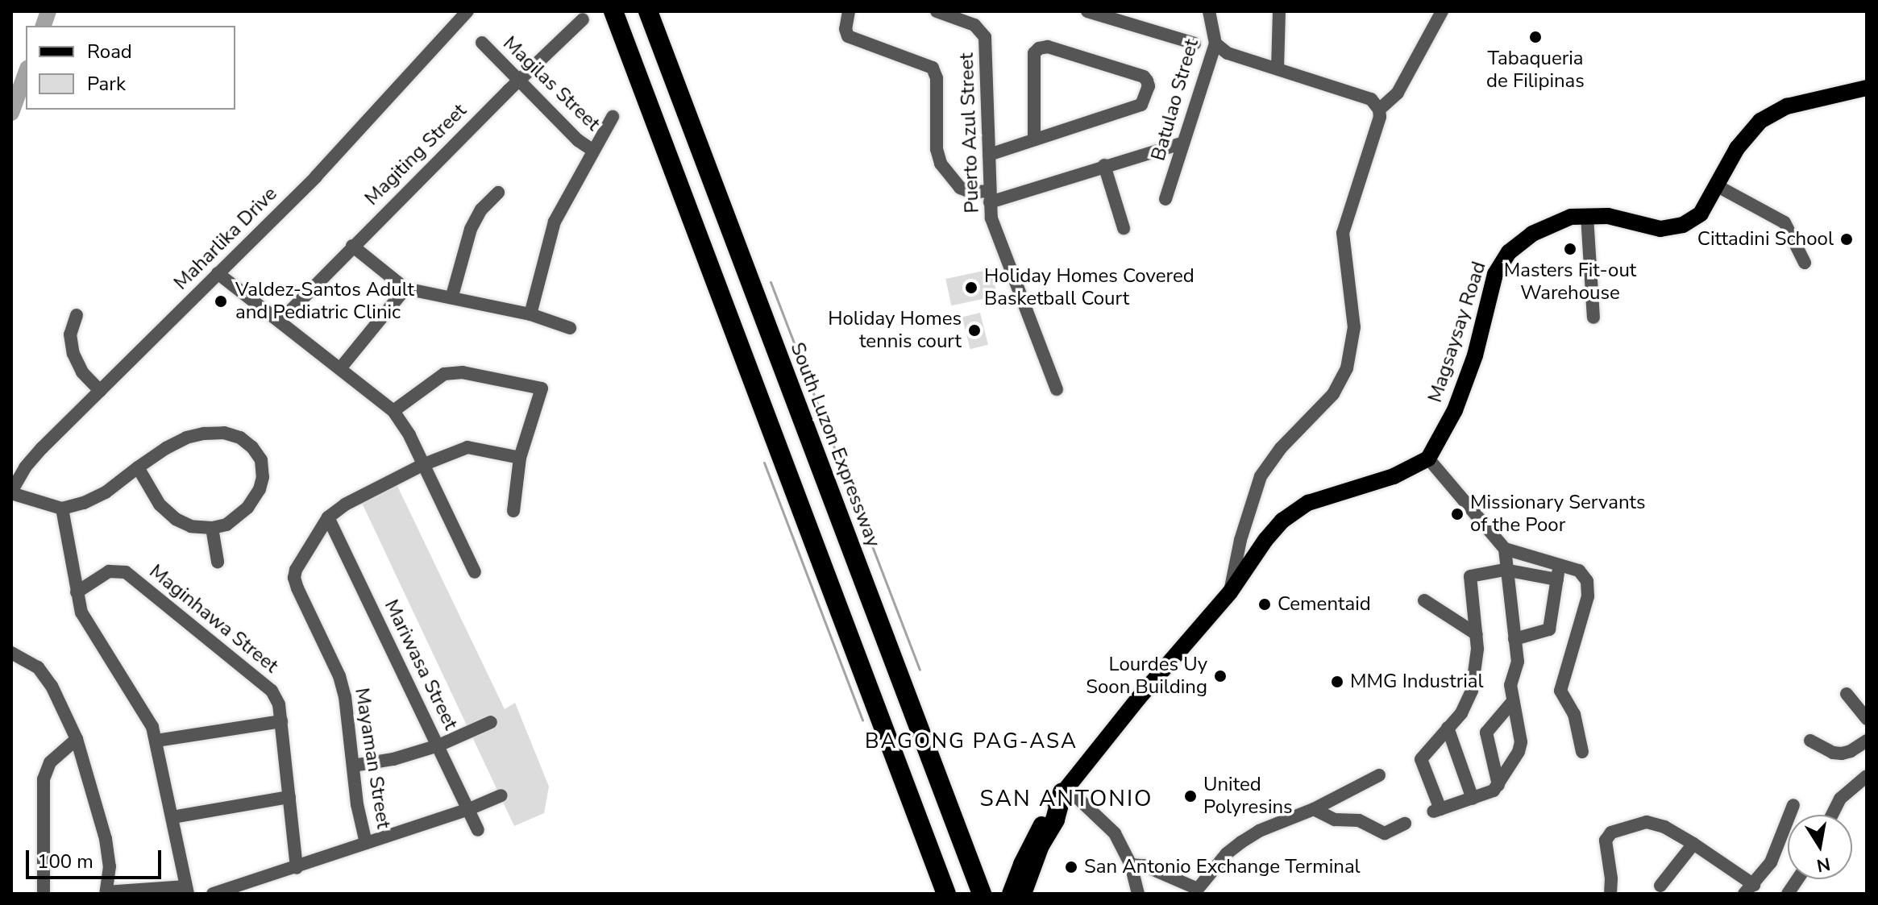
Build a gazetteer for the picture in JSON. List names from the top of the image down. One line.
{"streets":{"highway":["South Luzon Expressway"],"main road":["Magsaysay Road"],"street":["Magilas Street","Batulao Street","Puerto Azul Street","Magiting Street","Maharlika Drive","Maginhawa Street","Mariwasa Street","Mayaman Street"]},"crossings":[["Magilas Street","Magiting Street"],["Mariwasa Street","Mayaman Street"]],"districts":["BAGONG PAG-ASA","SAN ANTONIO"],"places":["Tabaqueria de Filipinas","Cittadini School","Masters Fit-out Warehouse","Holiday Homes Covered Basketball Court","Valdez-Santos Adult and Pediatric Clinic","Holiday Homes tennis court","Missionary Servants of the Poor","Cementaid","Lourdes Uy Soon Building","MMG Industrial","United Polyresins","San Antonio Exchange Terminal"],"legend":["Road","Park"],"scale_bar":"100 m","north":"bottom"}
